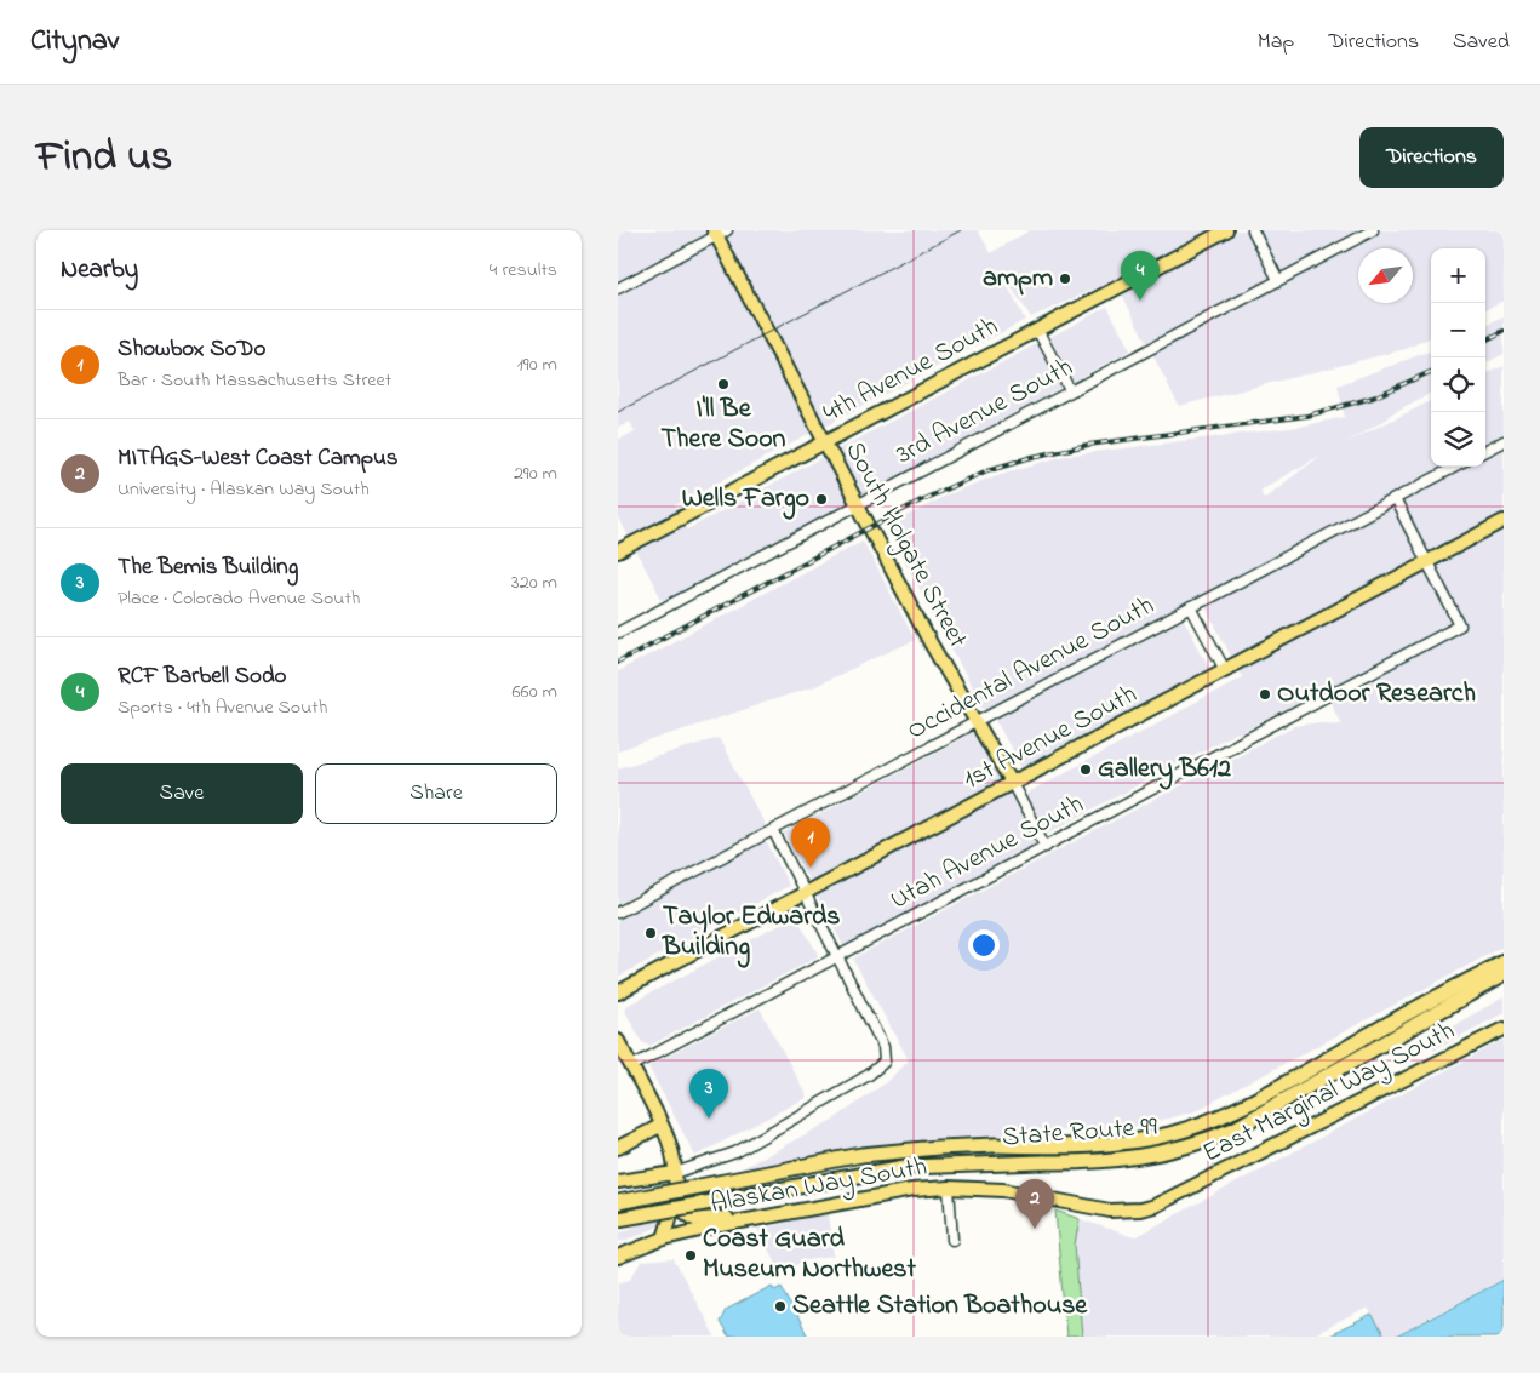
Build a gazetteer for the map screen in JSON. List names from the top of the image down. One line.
{"streets":{"highway":["State Route 99"],"main road":["4th Avenue South","South Holgate Street","1st Avenue South","East Marginal Way South","Alaskan Way South"],"street":["3rd Avenue South","Occidental Avenue South","Utah Avenue South"]},"crossings":[["4th Avenue South","South Holgate Street"],["3rd Avenue South","South Holgate Street"],["South Holgate Street","Occidental Avenue South"],["South Holgate Street","1st Avenue South"],["South Holgate Street","Utah Avenue South"],["1st Avenue South","Utah Avenue South"],["East Marginal Way South","Alaskan Way South"]],"places":["ampm","I'll Be There Soon","Wells Fargo","Outdoor Research","Gallery B612","Taylor Edwards Building","Coast Guard Museum Northwest","Seattle Station Boathouse"],"north":"bottom left","page":{"header":"Citynav","nav":["Map","Directions","Saved"],"title":"Find us","buttons":["Directions",["Save","Share"]],"heading":["Nearby","4 results"],"map_buttons":["+","−"],"pins":["4","1","3","2"],"list":[{"mark":"1","name":"Showbox SoDo","note":"Bar · South Massachusetts Street","value":"190 m"},{"mark":"2","name":"MITAGS-West Coast Campus","note":"University · Alaskan Way South","value":"290 m"},{"mark":"3","name":"The Bemis Building","note":"Place · Colorado Avenue South","value":"320 m"},{"mark":"4","name":"RCF Barbell Sodo","note":"Sports · 4th Avenue South","value":"660 m"}]}}
